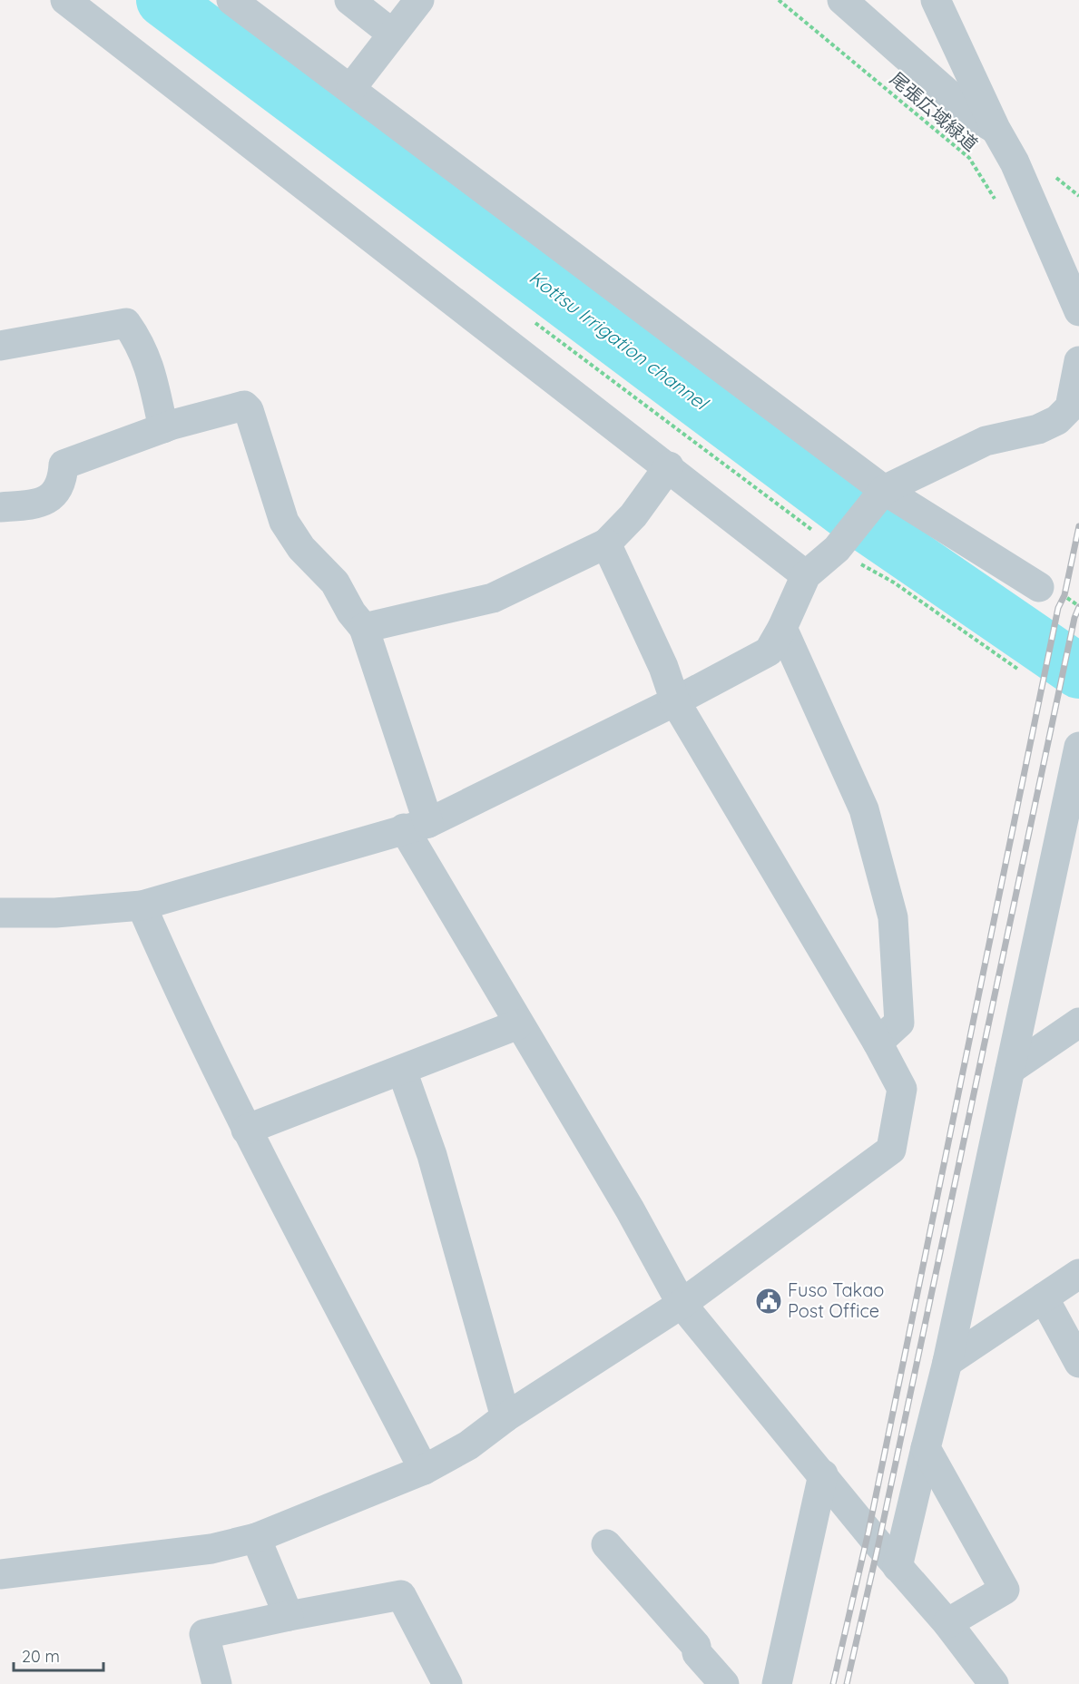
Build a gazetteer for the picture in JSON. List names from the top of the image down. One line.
{"streets":{"path":["尾張広域緑道"]},"water":["Kottsu Irrigation channel"],"places":{"public building":["Fuso Takao Post Office"]},"scale_bar":"20 m"}
